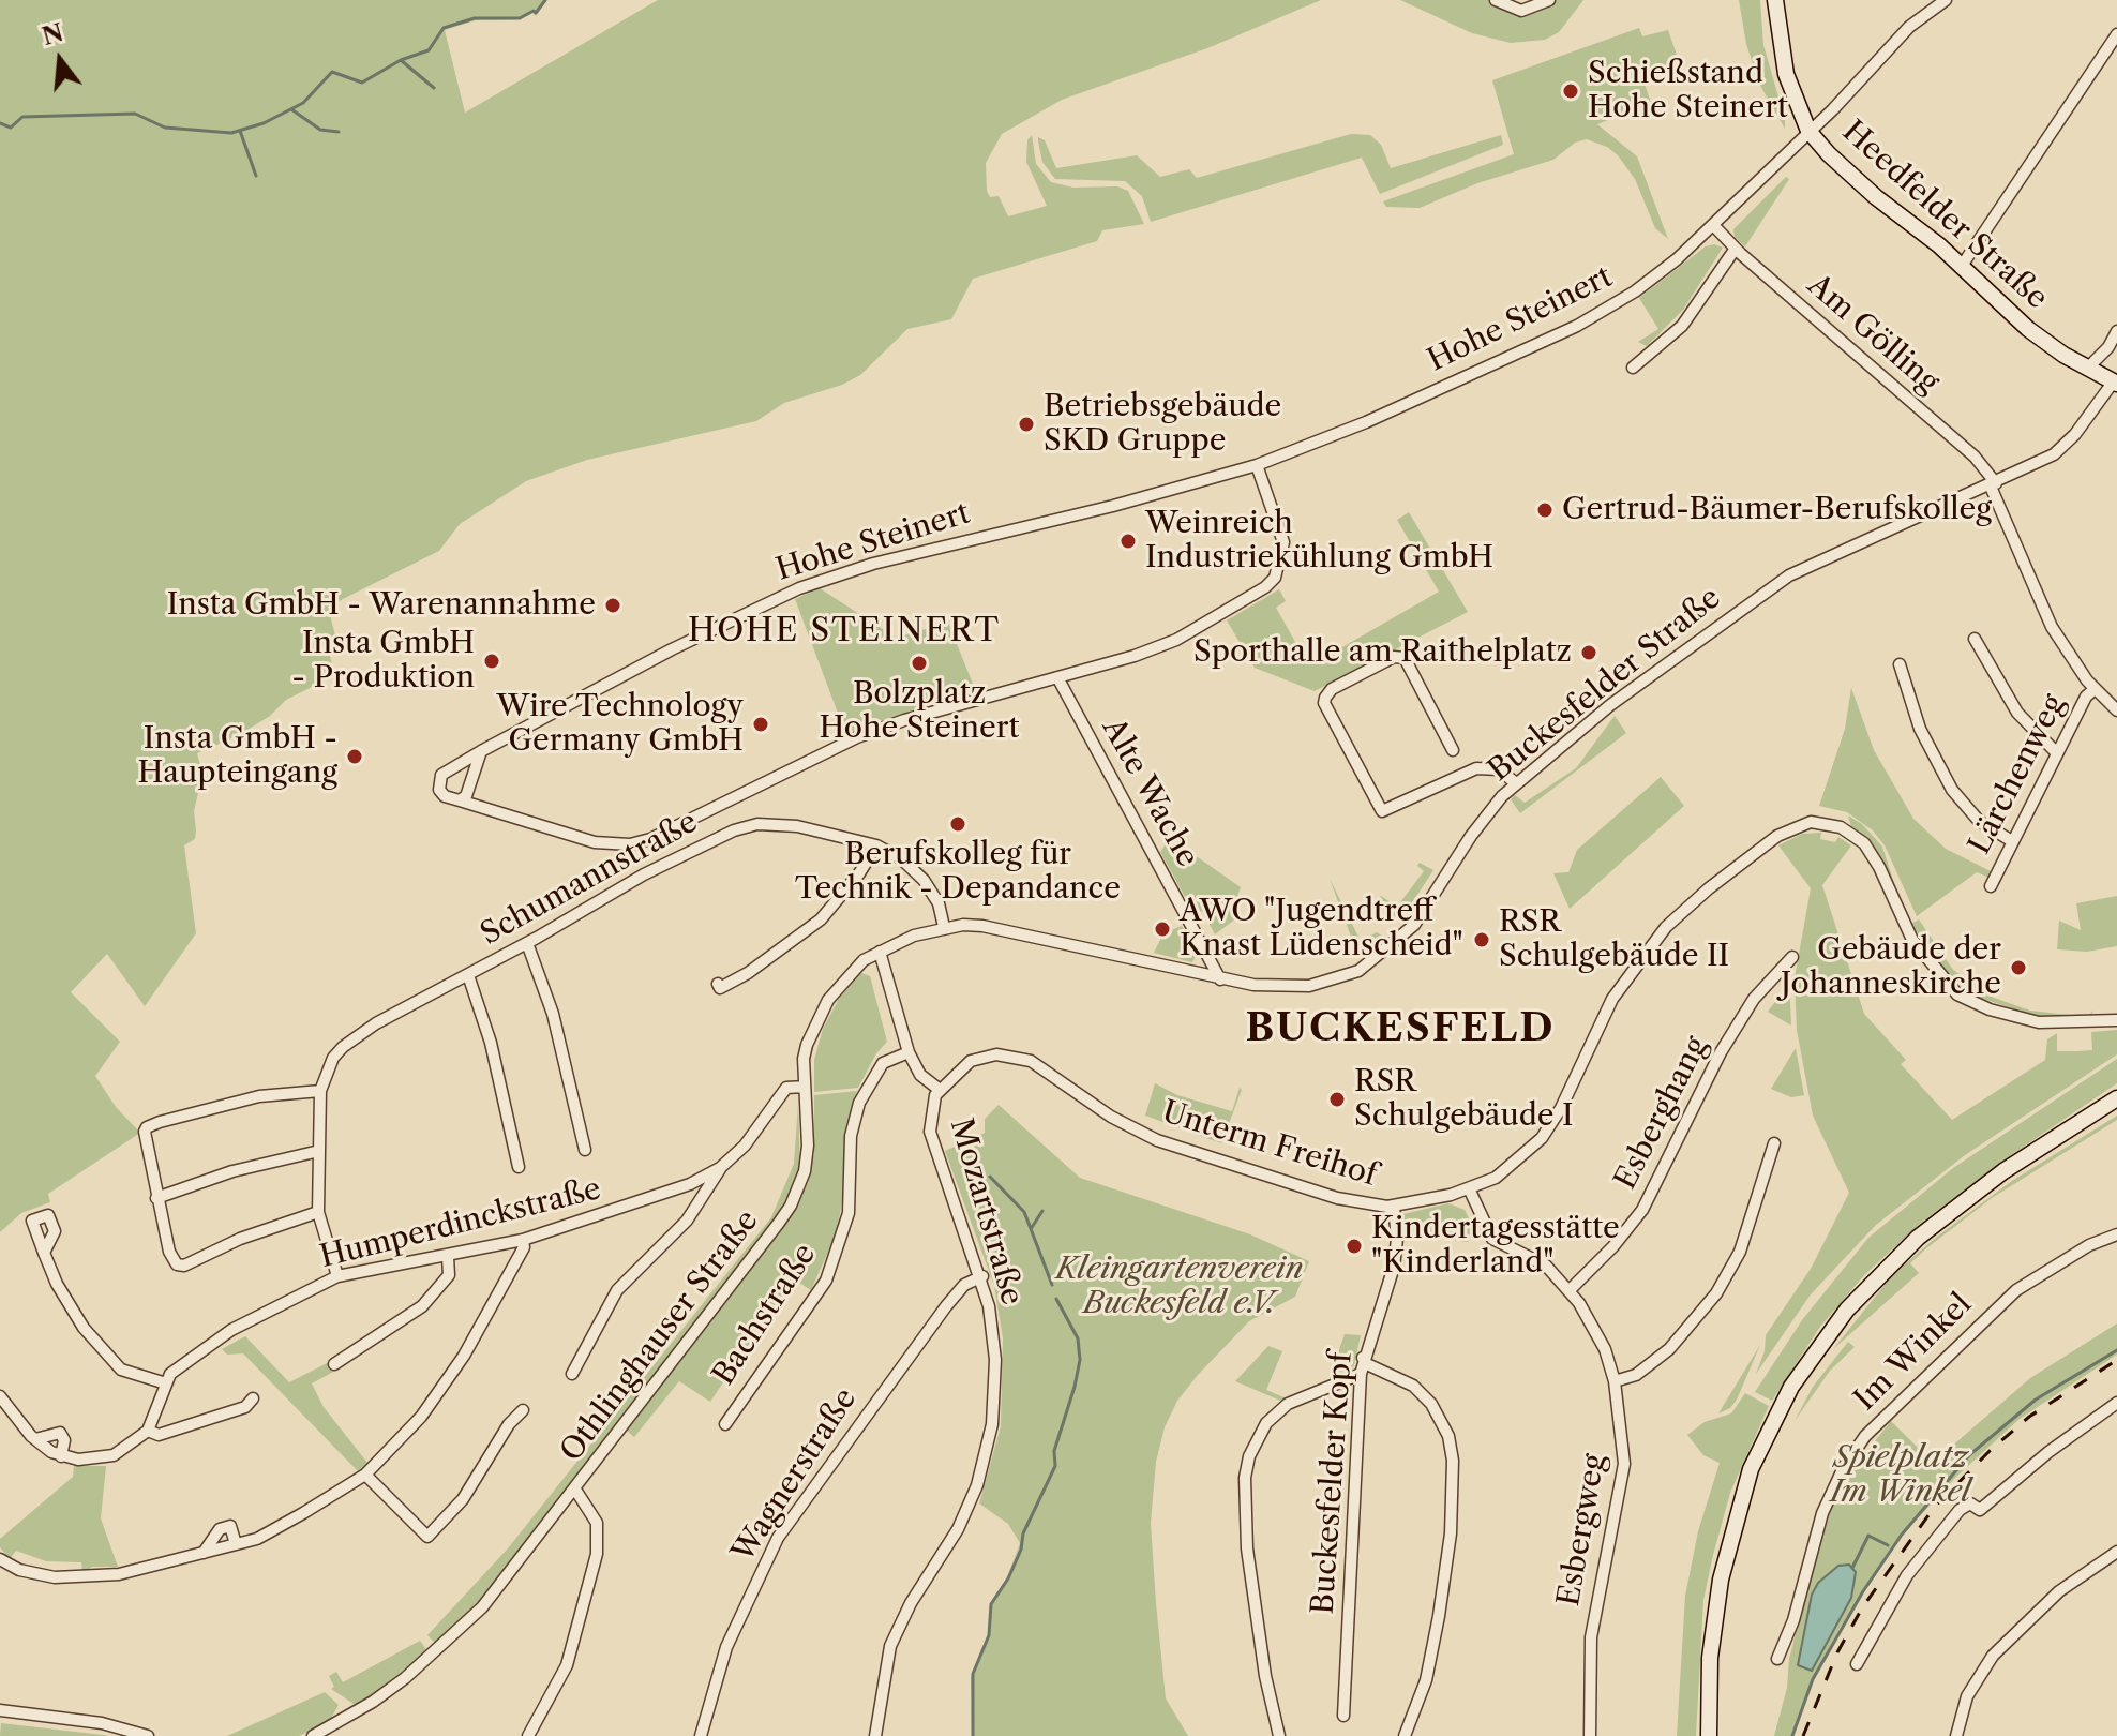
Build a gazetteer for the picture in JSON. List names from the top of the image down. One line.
{"streets":{"main road":["Heedfelder Straße"],"street":["Hohe Steinert","Am Gölling","Buckesfelder Straße","Lärchenweg","Alte Wache","Schumannstraße","Esberghang","Unterm Freihof","Mozartstraße","Humperdinckstraße","Bachstraße","Othlinghauser Straße","Im Winkel","Wagnerstraße","Buckesfelder Kopf","Esbergweg"]},"crossings":[["Heedfelder Straße","Hohe Steinert"],["Heedfelder Straße","Buckesfelder Straße"],["Hohe Steinert","Am Gölling"],["Am Gölling","Buckesfelder Straße"],["Am Gölling","Lärchenweg"],["Buckesfelder Straße","Alte Wache"],["Buckesfelder Straße","Schumannstraße"],["Buckesfelder Straße","Othlinghauser Straße"],["Schumannstraße","Humperdinckstraße"],["Schumannstraße","Othlinghauser Straße"],["Esberghang","Esbergweg"],["Unterm Freihof","Mozartstraße"],["Unterm Freihof","Buckesfelder Kopf"],["Unterm Freihof","Esbergweg"],["Mozartstraße","Bachstraße"],["Mozartstraße","Othlinghauser Straße"],["Mozartstraße","Wagnerstraße"],["Humperdinckstraße","Othlinghauser Straße"]],"districts":["HOHE STEINERT","BUCKESFELD"],"parks":["Kleingartenverein Buckesfeld e.V.","Spielplatz Im Winkel"],"places":["Schießstand Hohe Steinert","Betriebsgebäude SKD Gruppe","Gertrud-Bäumer-Berufskolleg","Weinreich Industriekühlung GmbH","Insta GmbH - Warenannahme","Sporthalle am Raithelplatz","Insta GmbH - Produktion","Bolzplatz Hohe Steinert","Wire Technology Germany GmbH","Insta GmbH - Haupteingang","Berufskolleg für Technik - Depandance","AWO \"Jugendtreff Knast Lüdenscheid\"","RSR Schulgebäude II","Gebäude der Johanneskirche","RSR Schulgebäude I","Kindertagesstätte \"Kinderland\""],"north":"top"}
